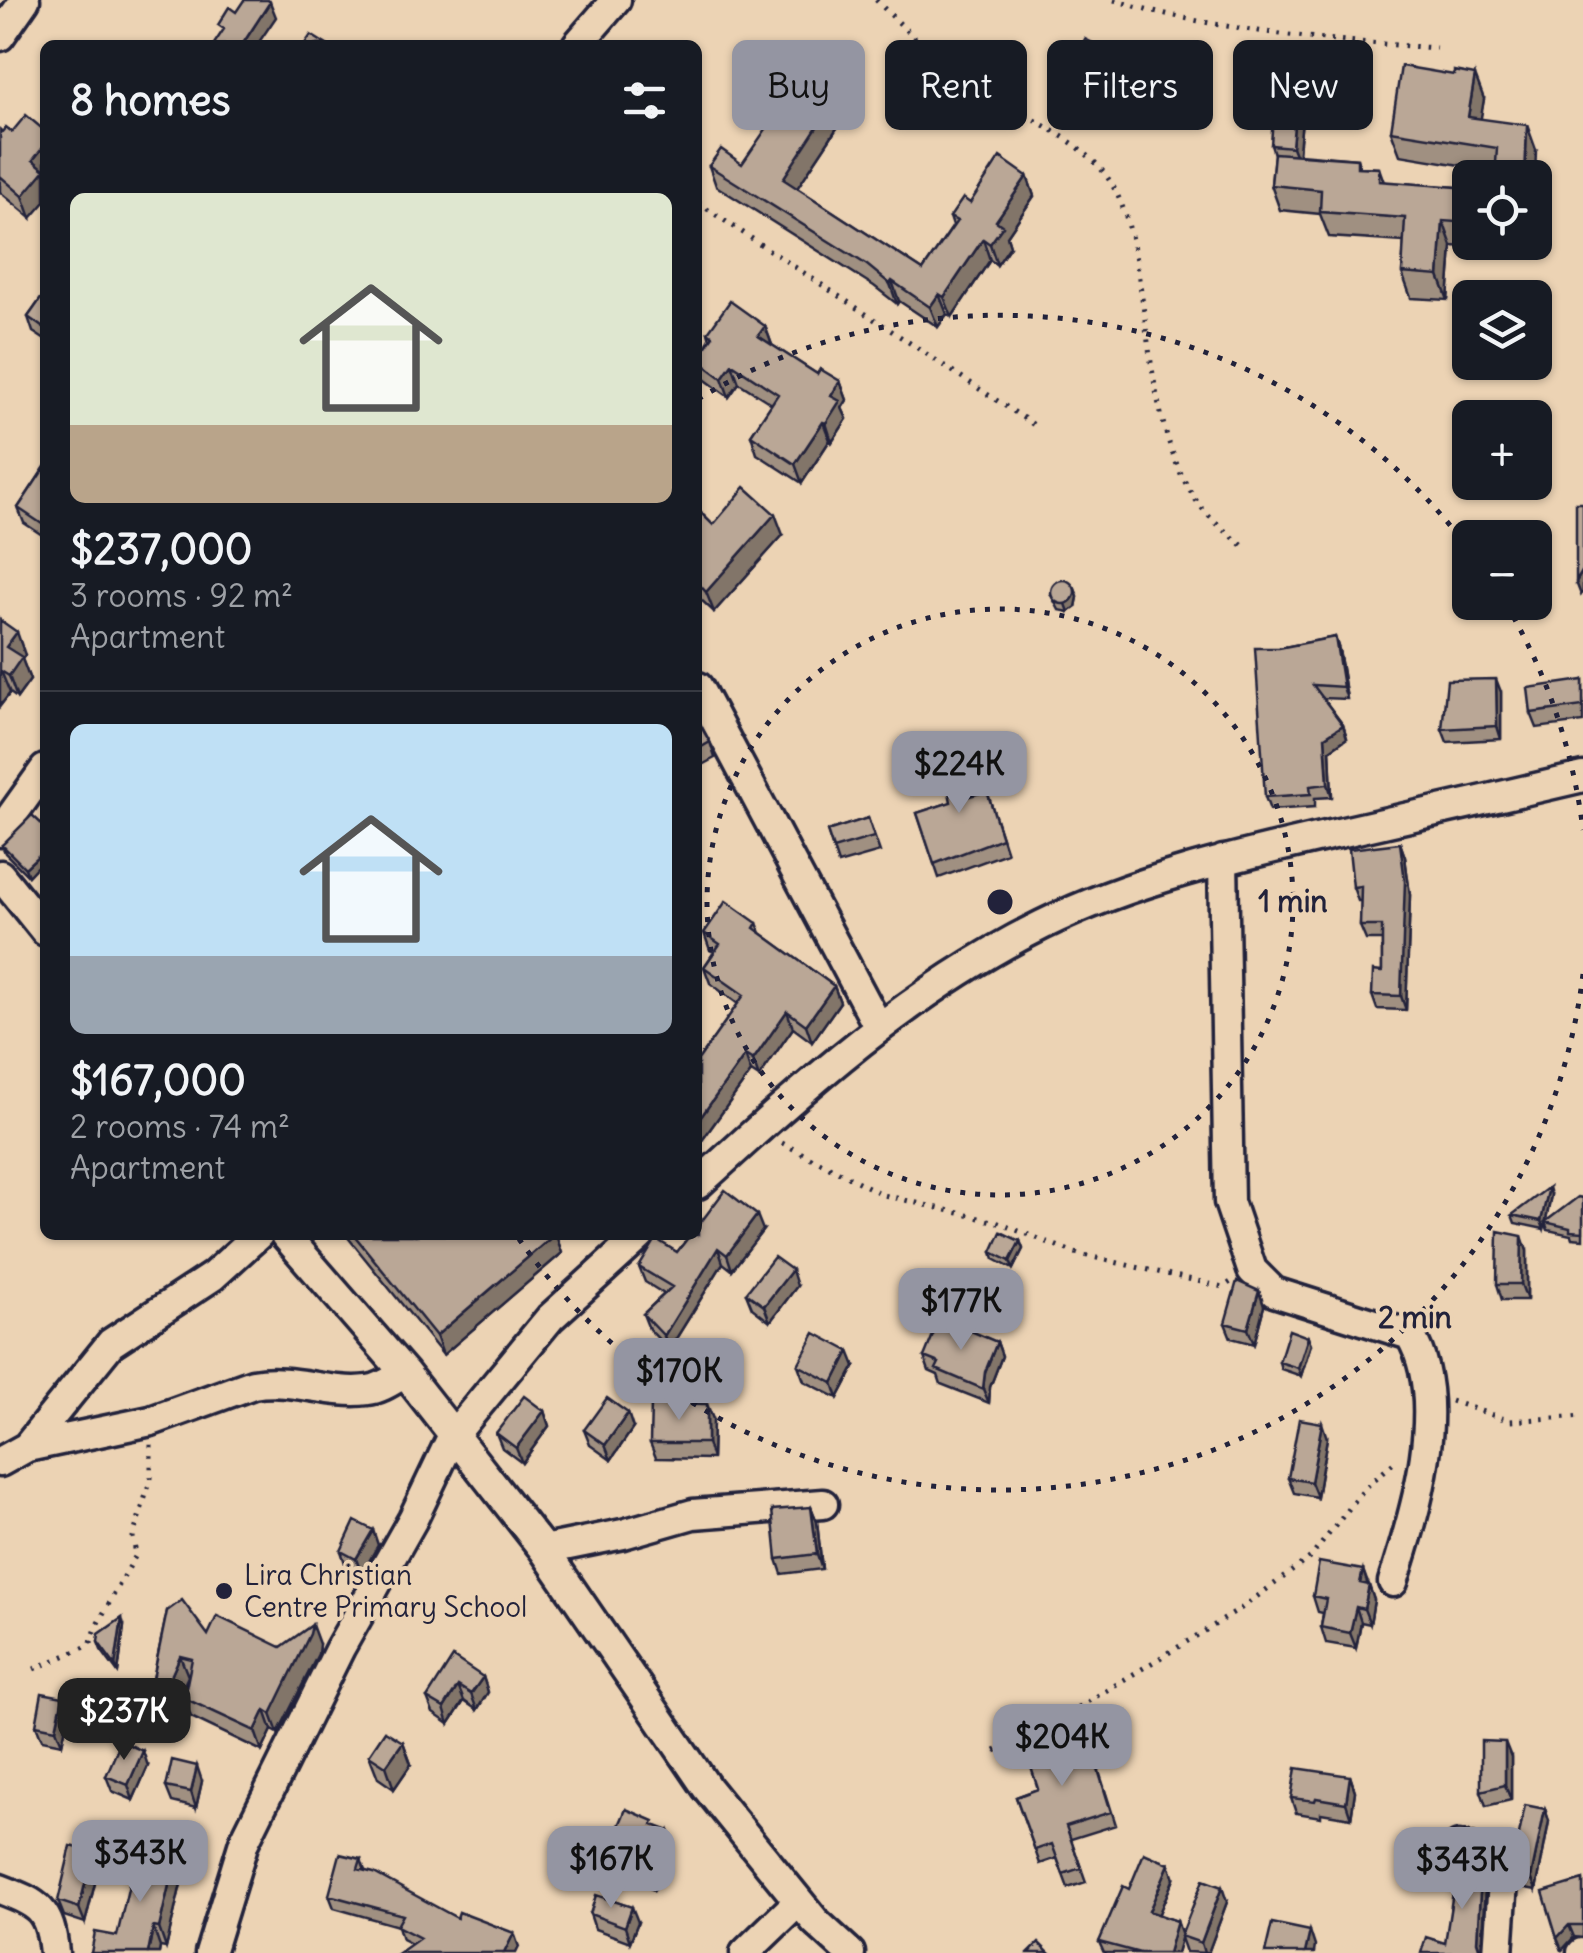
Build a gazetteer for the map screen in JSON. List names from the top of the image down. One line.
{"places":["Lira Christian Centre Primary School"],"page":{"chip":["Buy","Rent","Filters","New"],"heading":"8 homes","map_buttons":["+","−"],"list":[{"name":"$237,000","note":"3 rooms · 92 m² · Apartment"},{"name":"$167,000","note":"2 rooms · 74 m² · Apartment"}],"price":["$224K","$177K","$170K","$237K","$204K","$343K","$167K","$343K"]},"rings":["1 min","2 min"]}
